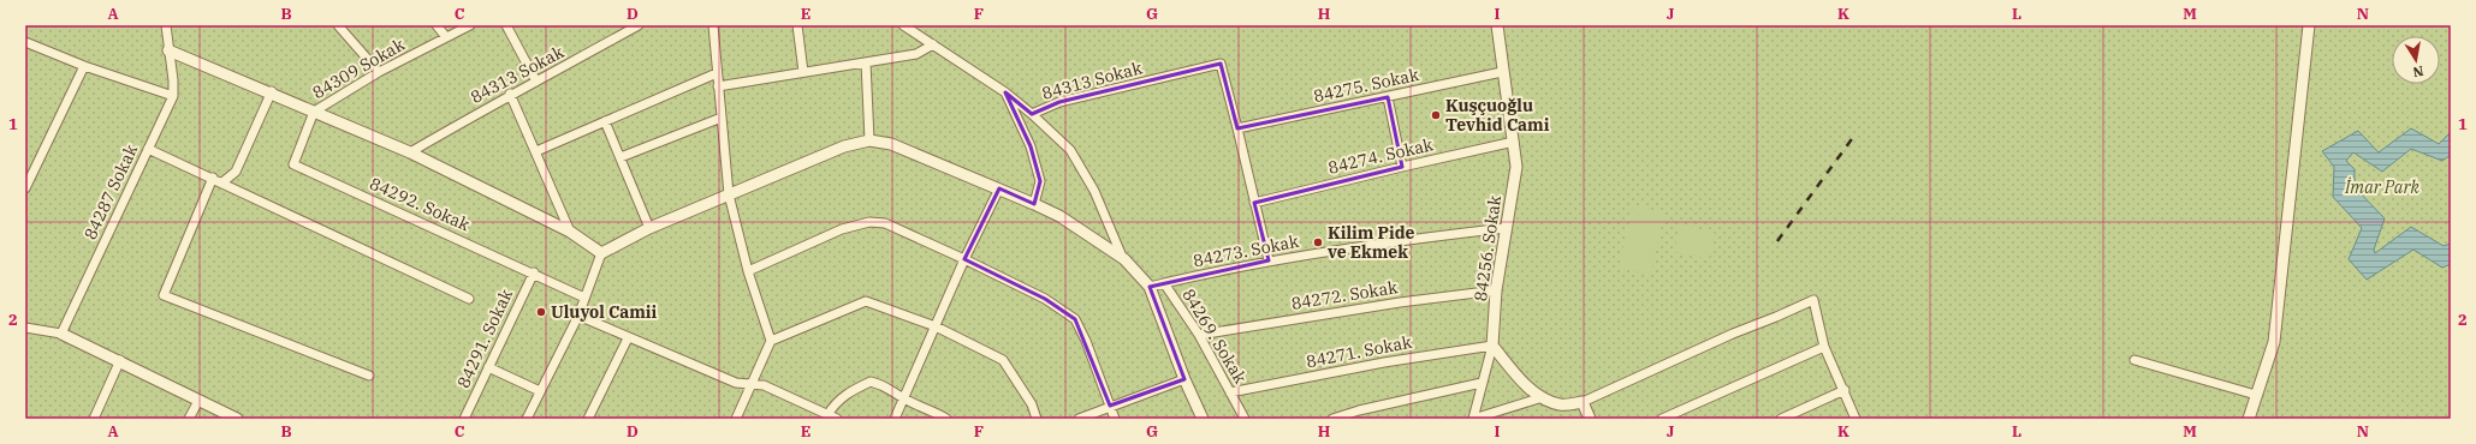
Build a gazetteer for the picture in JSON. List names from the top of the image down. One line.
{"streets":{"street":["84309 Sokak","84313 Sokak","84275. Sokak","84274. Sokak","84287 Sokak","84292. Sokak","84256. Sokak","84273. Sokak","84272. Sokak","84269. Sokak","84291. Sokak","84271. Sokak"]},"crossings":[["84309 Sokak","84292. Sokak"],["84313 Sokak","84275. Sokak"],["84275. Sokak","84256. Sokak"],["84274. Sokak","84256. Sokak"],["84292. Sokak","84291. Sokak"],["84256. Sokak","84273. Sokak"],["84256. Sokak","84272. Sokak"],["84256. Sokak","84271. Sokak"],["84273. Sokak","84269. Sokak"],["84272. Sokak","84269. Sokak"],["84269. Sokak","84271. Sokak"]],"parks":["İmar Park"],"places":["Kuşçuoğlu Tevhid Cami","Kilim Pide ve Ekmek","Uluyol Camii"],"north":"bottom","grid":{"columns":["A","B","C","D","E","F","G","H","I","J","K","L","M","N"],"rows":["1","2"]}}
